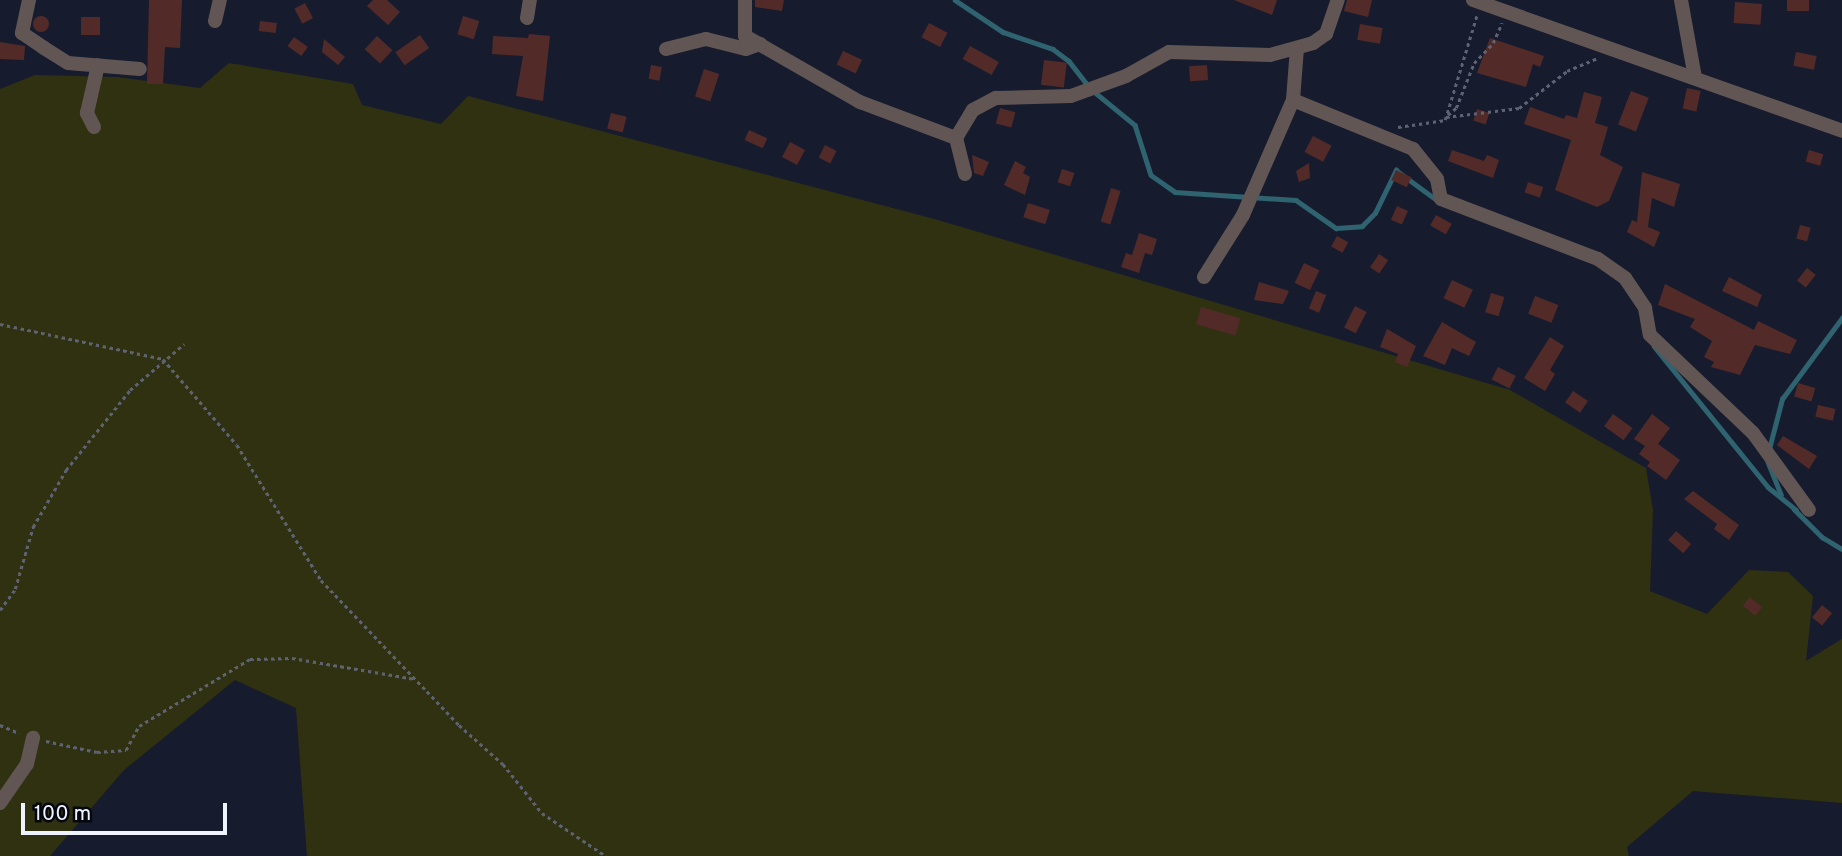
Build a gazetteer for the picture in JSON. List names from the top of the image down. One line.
{"scale_bar":"100 m"}
